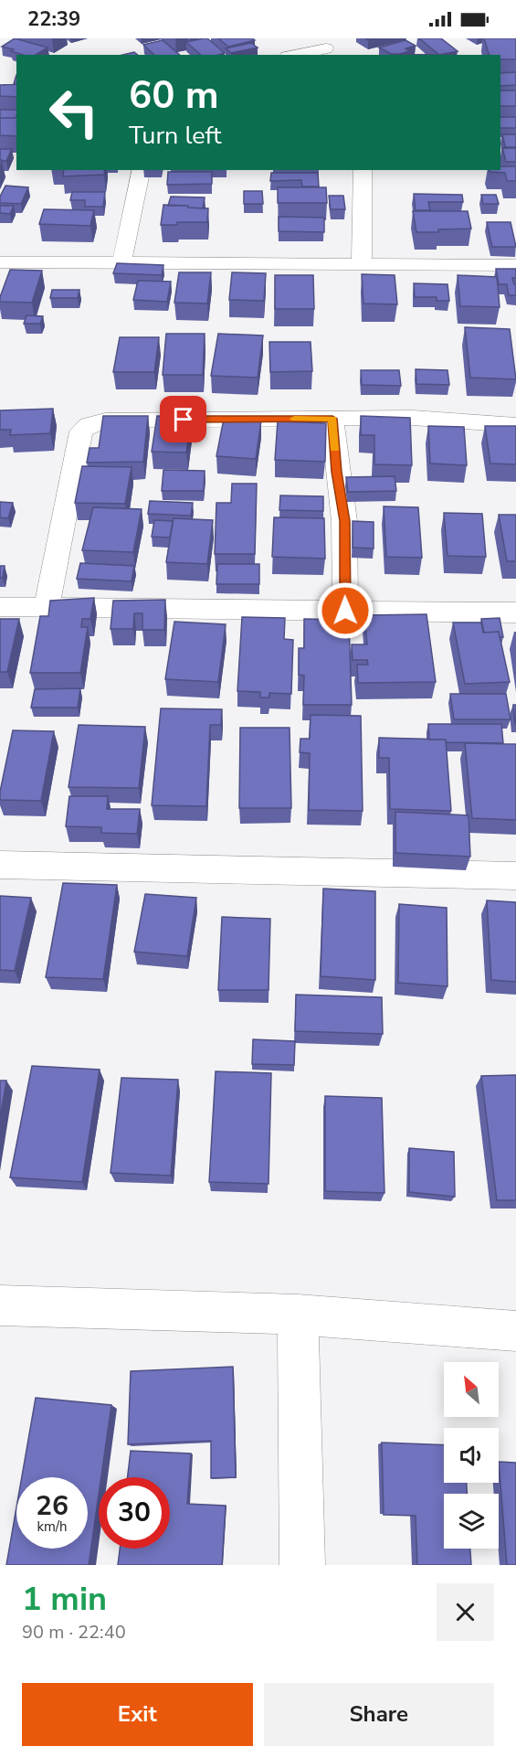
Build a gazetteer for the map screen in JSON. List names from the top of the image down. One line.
{"north":"top left","page":{"status":"22:39","turn":["60 m","Turn left"],"speed":"26 km/h","limit":"30","heading":["1 min","90 m · 22:40"],"buttons":["Exit","Share"]}}
